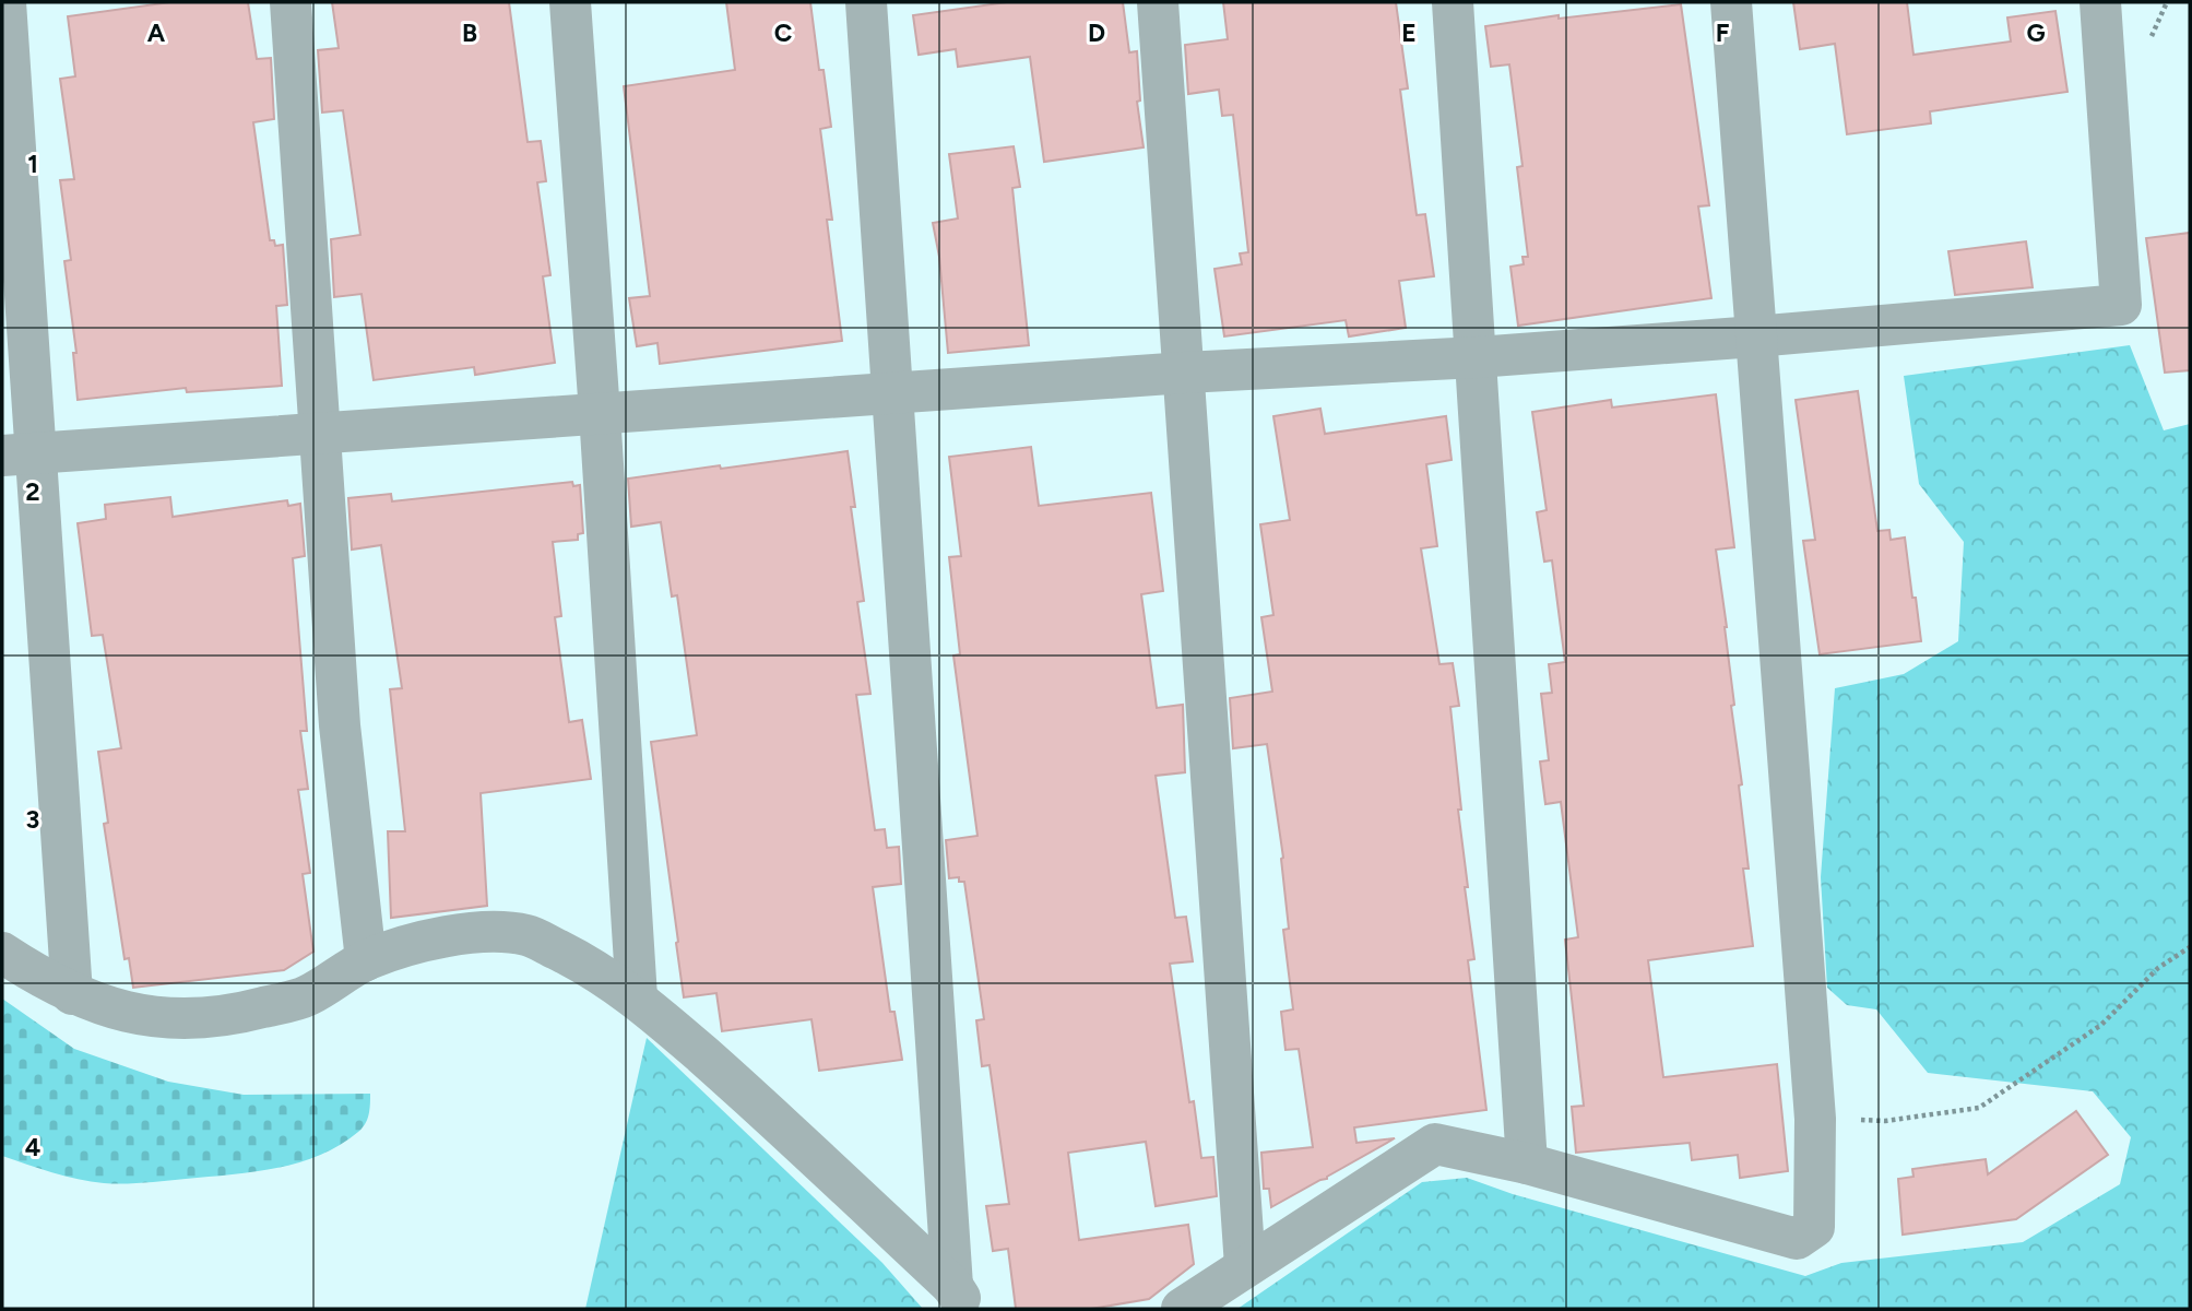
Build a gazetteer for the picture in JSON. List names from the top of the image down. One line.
{"grid":{"columns":["A","B","C","D","E","F","G"],"rows":["1","2","3","4"]}}
